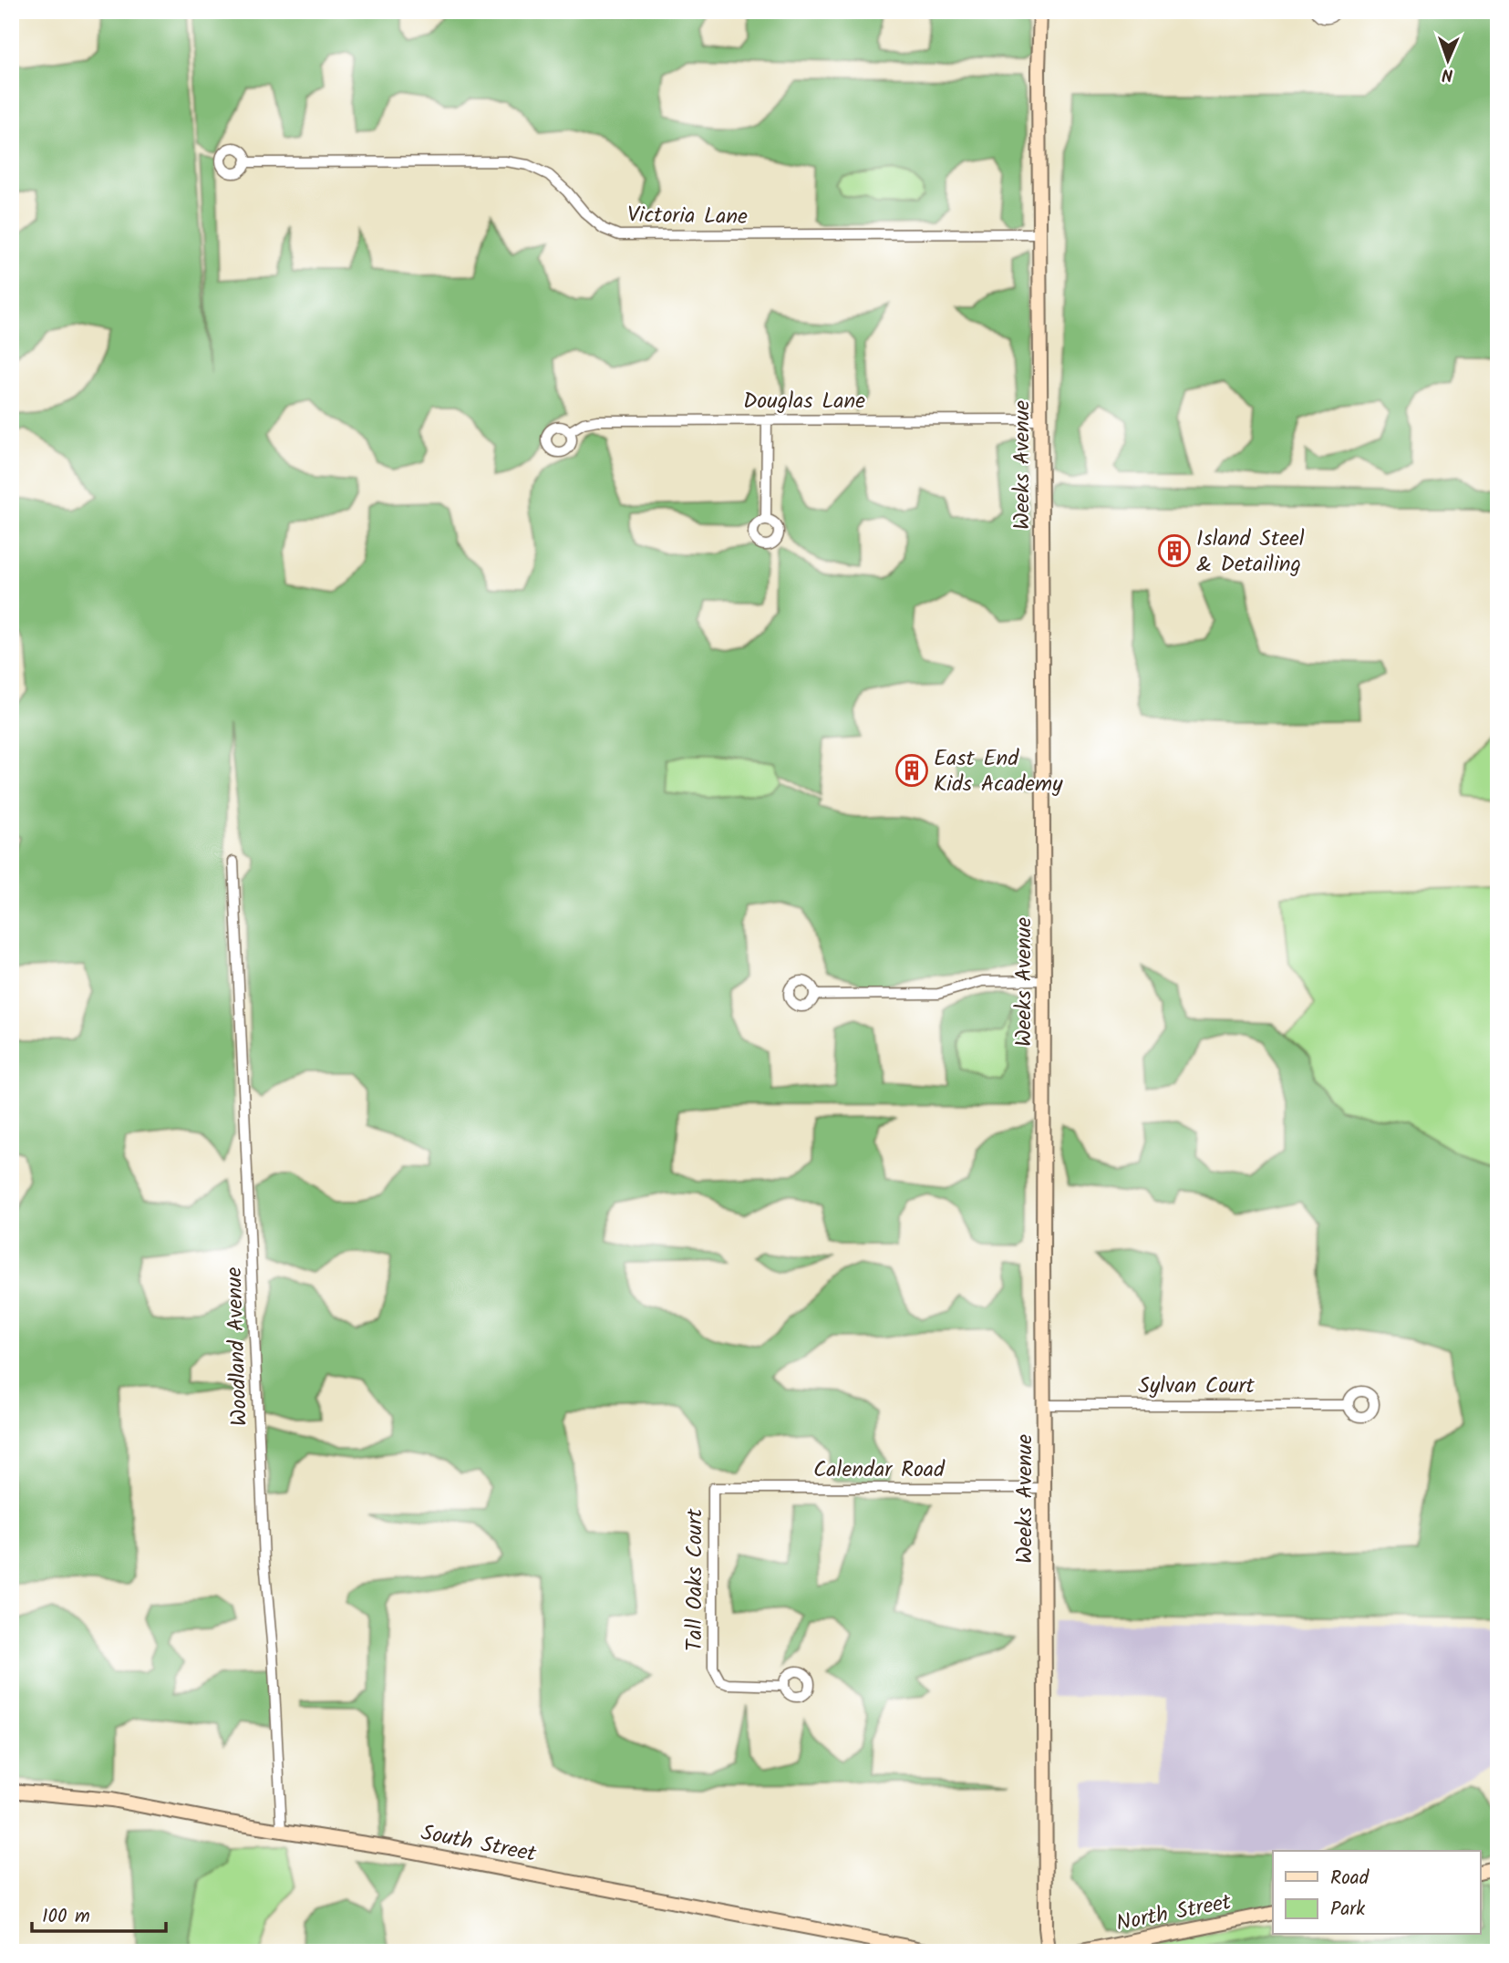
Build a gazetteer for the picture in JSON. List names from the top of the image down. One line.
{"streets":{"street":["Victoria Lane","Douglas Lane","Weeks Avenue","Woodland Avenue","Sylvan Court","Calendar Road","Tall Oaks Court","South Street","North Street"]},"crossings":[["Victoria Lane","Weeks Avenue"],["Douglas Lane","Weeks Avenue"],["Weeks Avenue","Sylvan Court"],["Weeks Avenue","Calendar Road"],["Woodland Avenue","South Street"],["Calendar Road","Tall Oaks Court"]],"places":{"building":["Island Steel & Detailing","East End Kids Academy"]},"legend":["Road","Park"],"scale_bar":"100 m","north":"bottom"}
